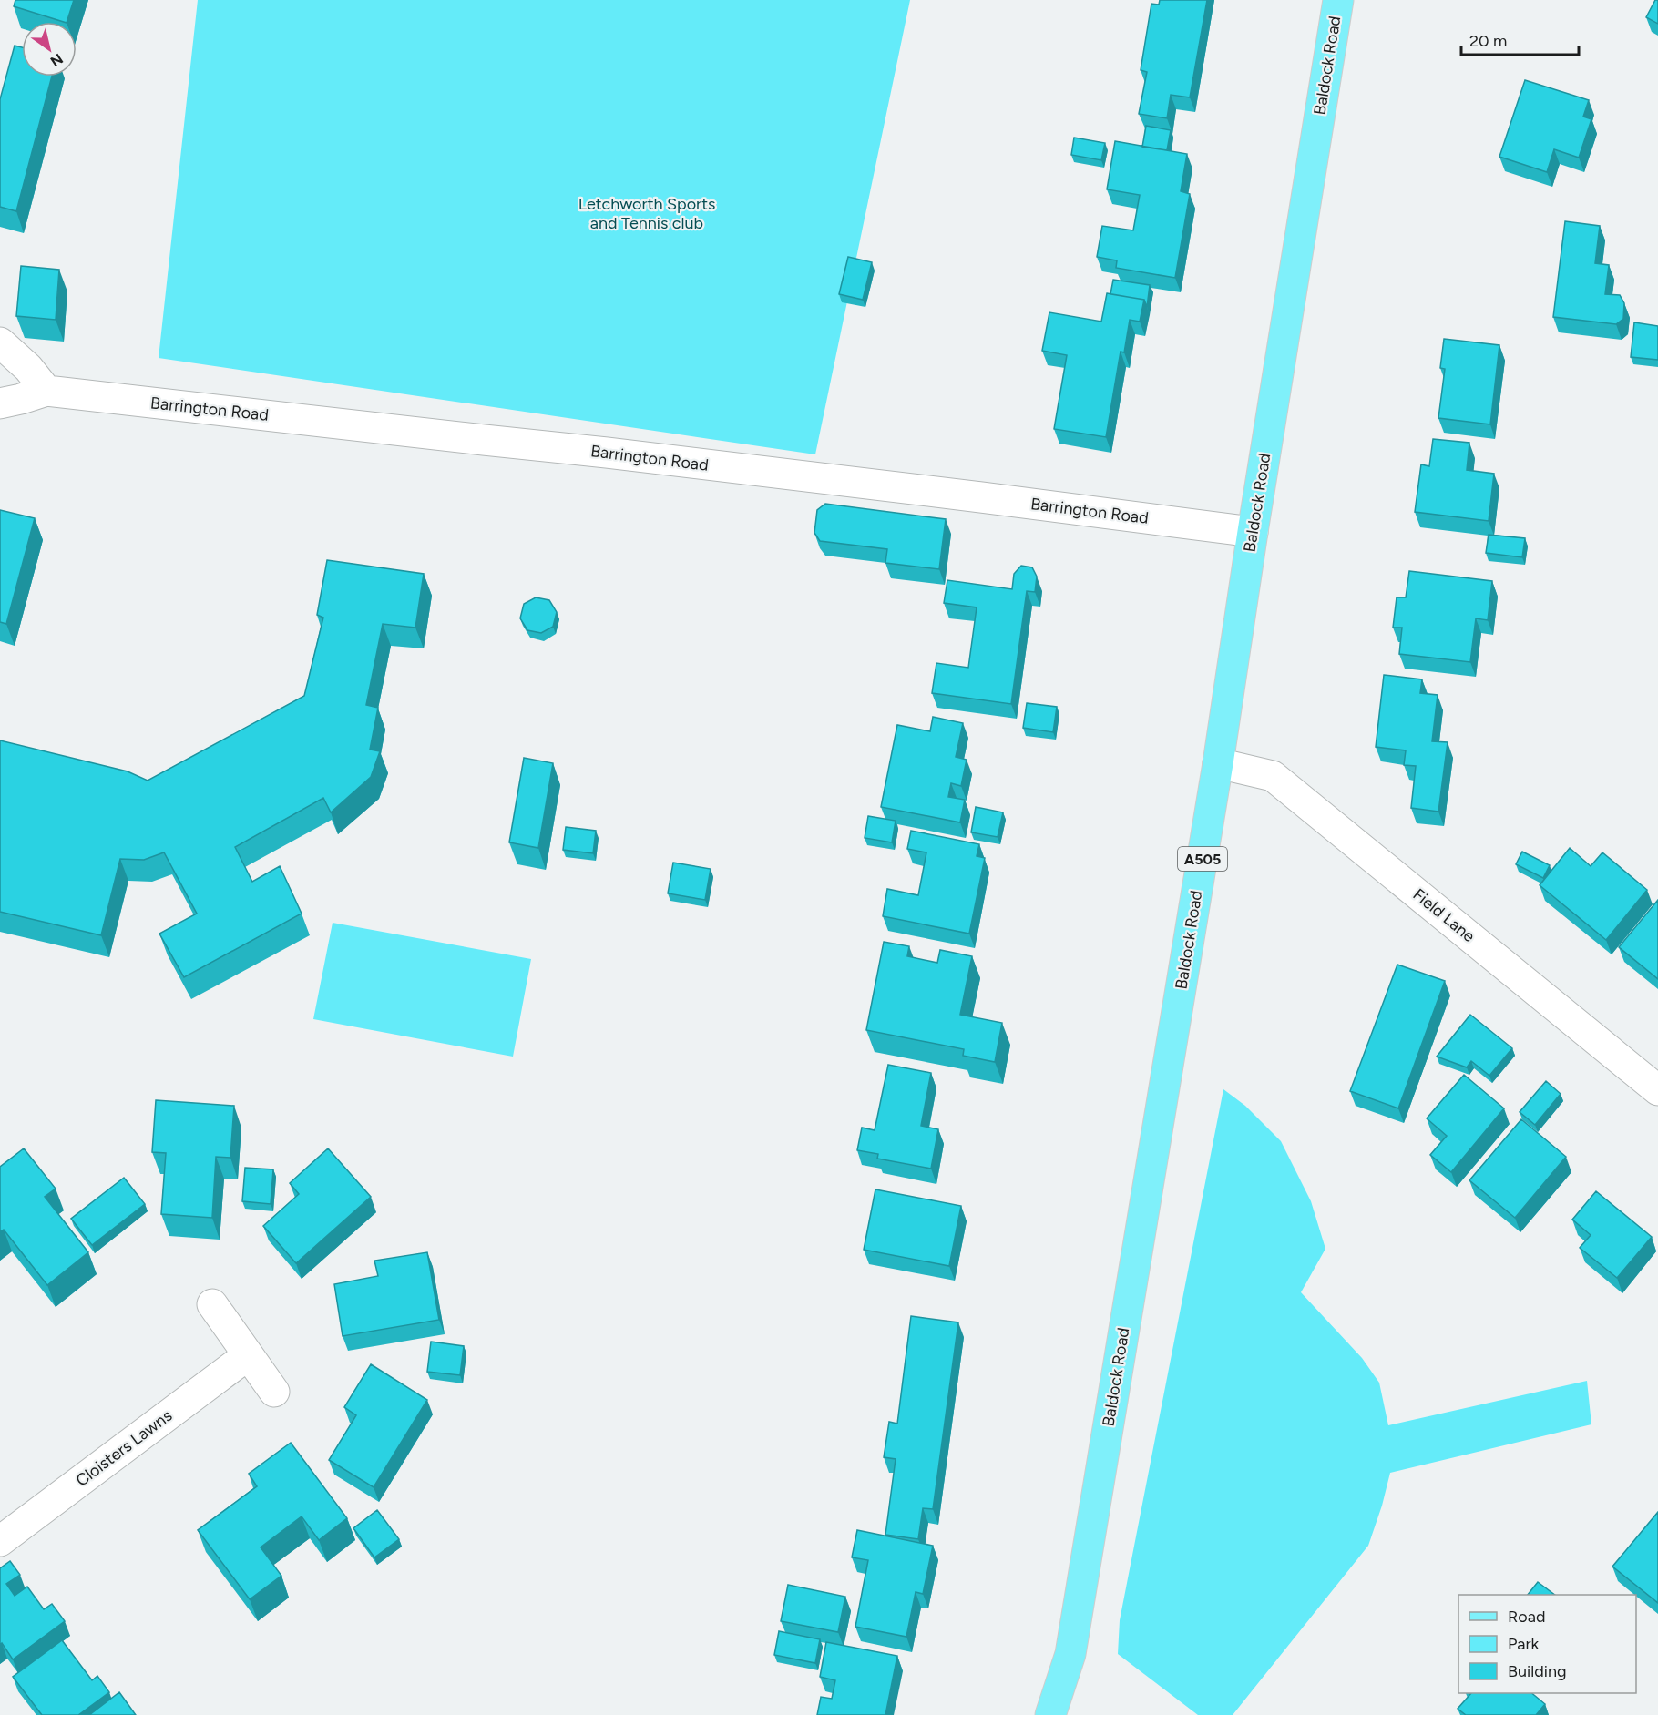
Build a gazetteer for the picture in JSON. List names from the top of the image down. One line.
{"streets":{"main road":["Baldock Road","A505"],"street":["Barrington Road","Field Lane","Cloisters Lawns"]},"crossings":[["Baldock Road","Barrington Road"],["Baldock Road","Field Lane"]],"parks":["Letchworth Sports and Tennis club"],"legend":["Road","Park","Building"],"scale_bar":"20 m","north":"bottom right"}
